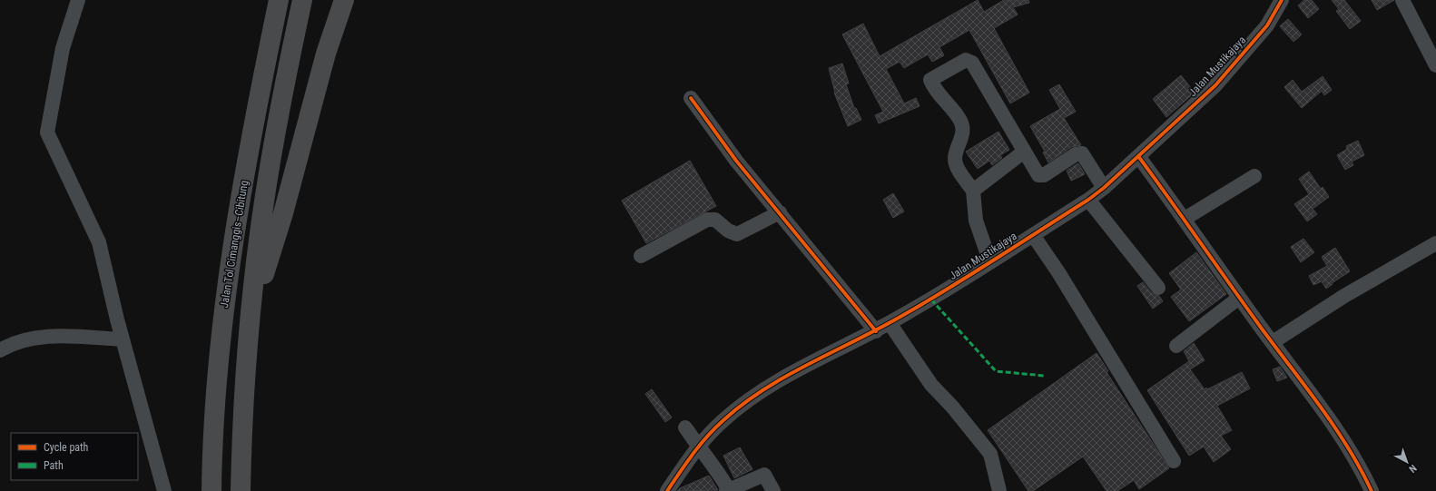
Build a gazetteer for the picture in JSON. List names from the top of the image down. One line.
{"streets":{"highway":["Jalan Tol Cimanggis–Cibitung"],"street":["Jalan Mustikajaya"]},"legend":["Cycle path","Path"],"north":"bottom right"}
